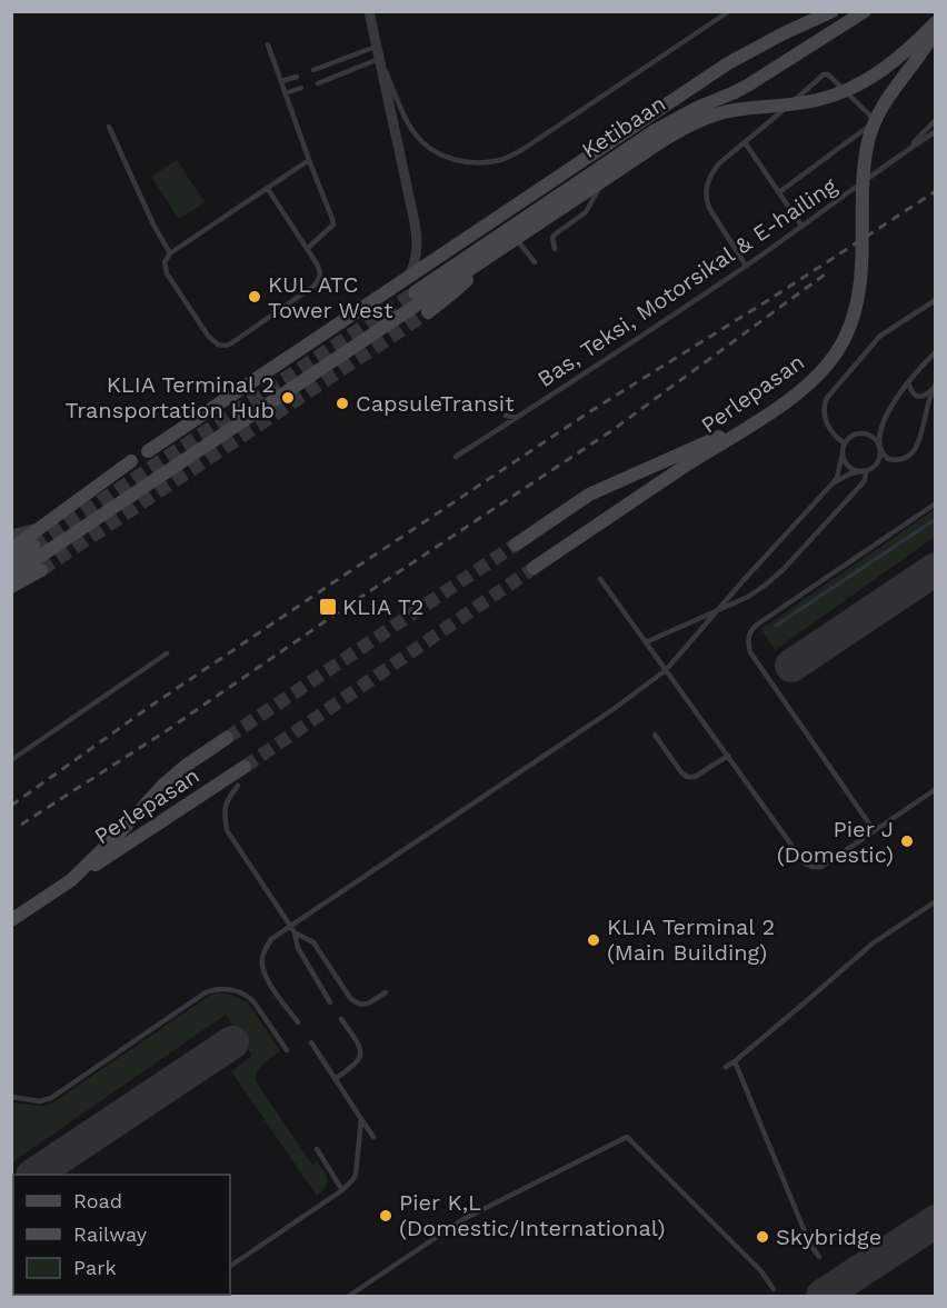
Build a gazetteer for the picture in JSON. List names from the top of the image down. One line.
{"streets":{"main road":["Ketibaan","Perlepasan"],"lane":["Bas, Teksi, Motorsikal & E-hailing"]},"places":{"other":["KUL ATC Tower West","KLIA Terminal 2 Transportation Hub","CapsuleTransit","Pier J (Domestic)","KLIA Terminal 2 (Main Building)","Pier K,L (Domestic/International)","Skybridge"],"transit":["KLIA T2"]},"legend":["Road","Railway","Park"]}
